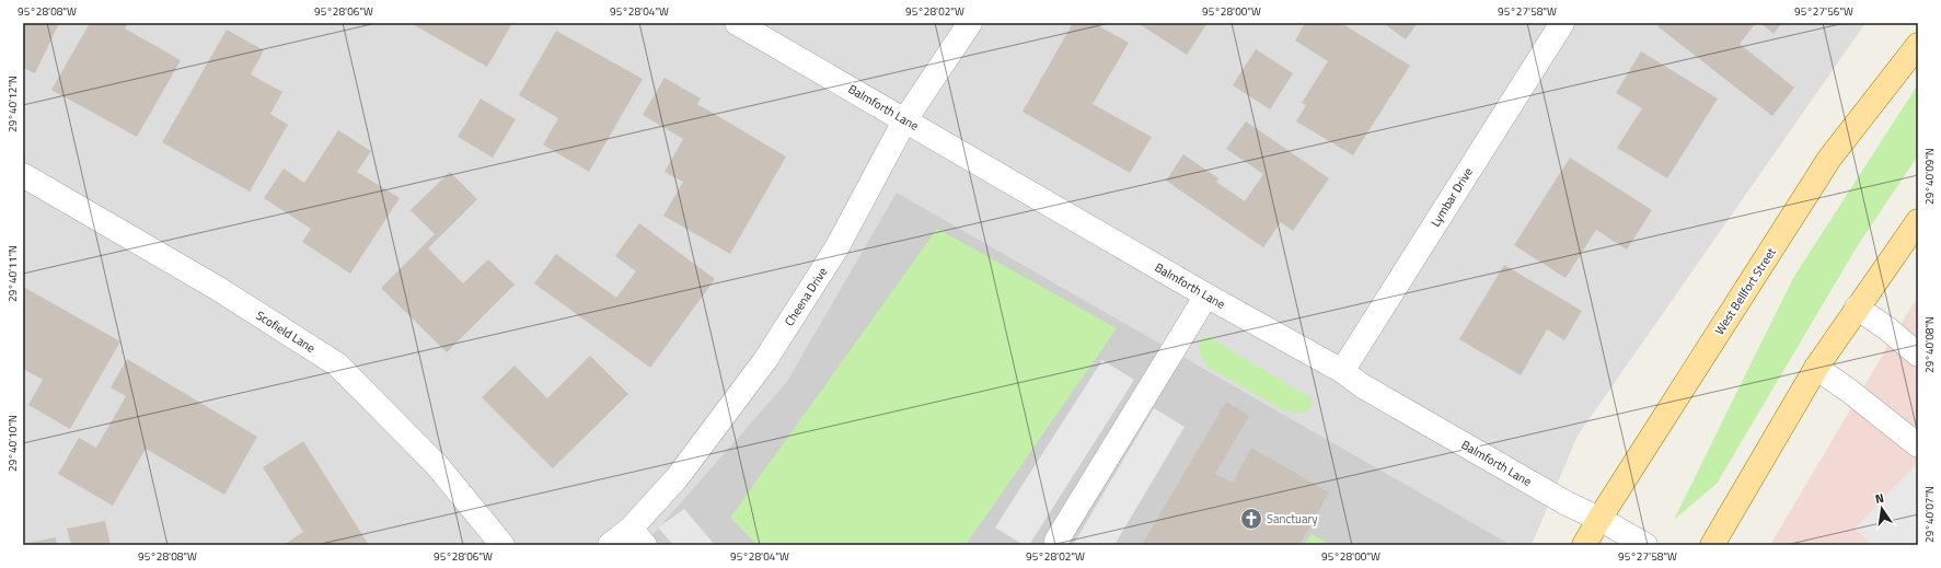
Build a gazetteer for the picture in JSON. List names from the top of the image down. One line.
{"streets":{"main road":["West Bellfort Street"],"street":["Balmforth Lane","Lymbar Drive","Cheena Drive","Scofield Lane"]},"crossings":[["Balmforth Lane","Lymbar Drive"],["Balmforth Lane","West Bellfort Street"],["Balmforth Lane","Cheena Drive"]],"places":{"church":["Sanctuary"]},"north":"top","coordinates":["95°28'08\"W","95°28'06\"W","95°28'04\"W","95°28'02\"W","95°28'00\"W","95°27'58\"W","95°27'56\"W","29°40'12\"N","29°40'09\"N","29°40'11\"N","29°40'08\"N","29°40'10\"N","29°40'07\"N"]}
